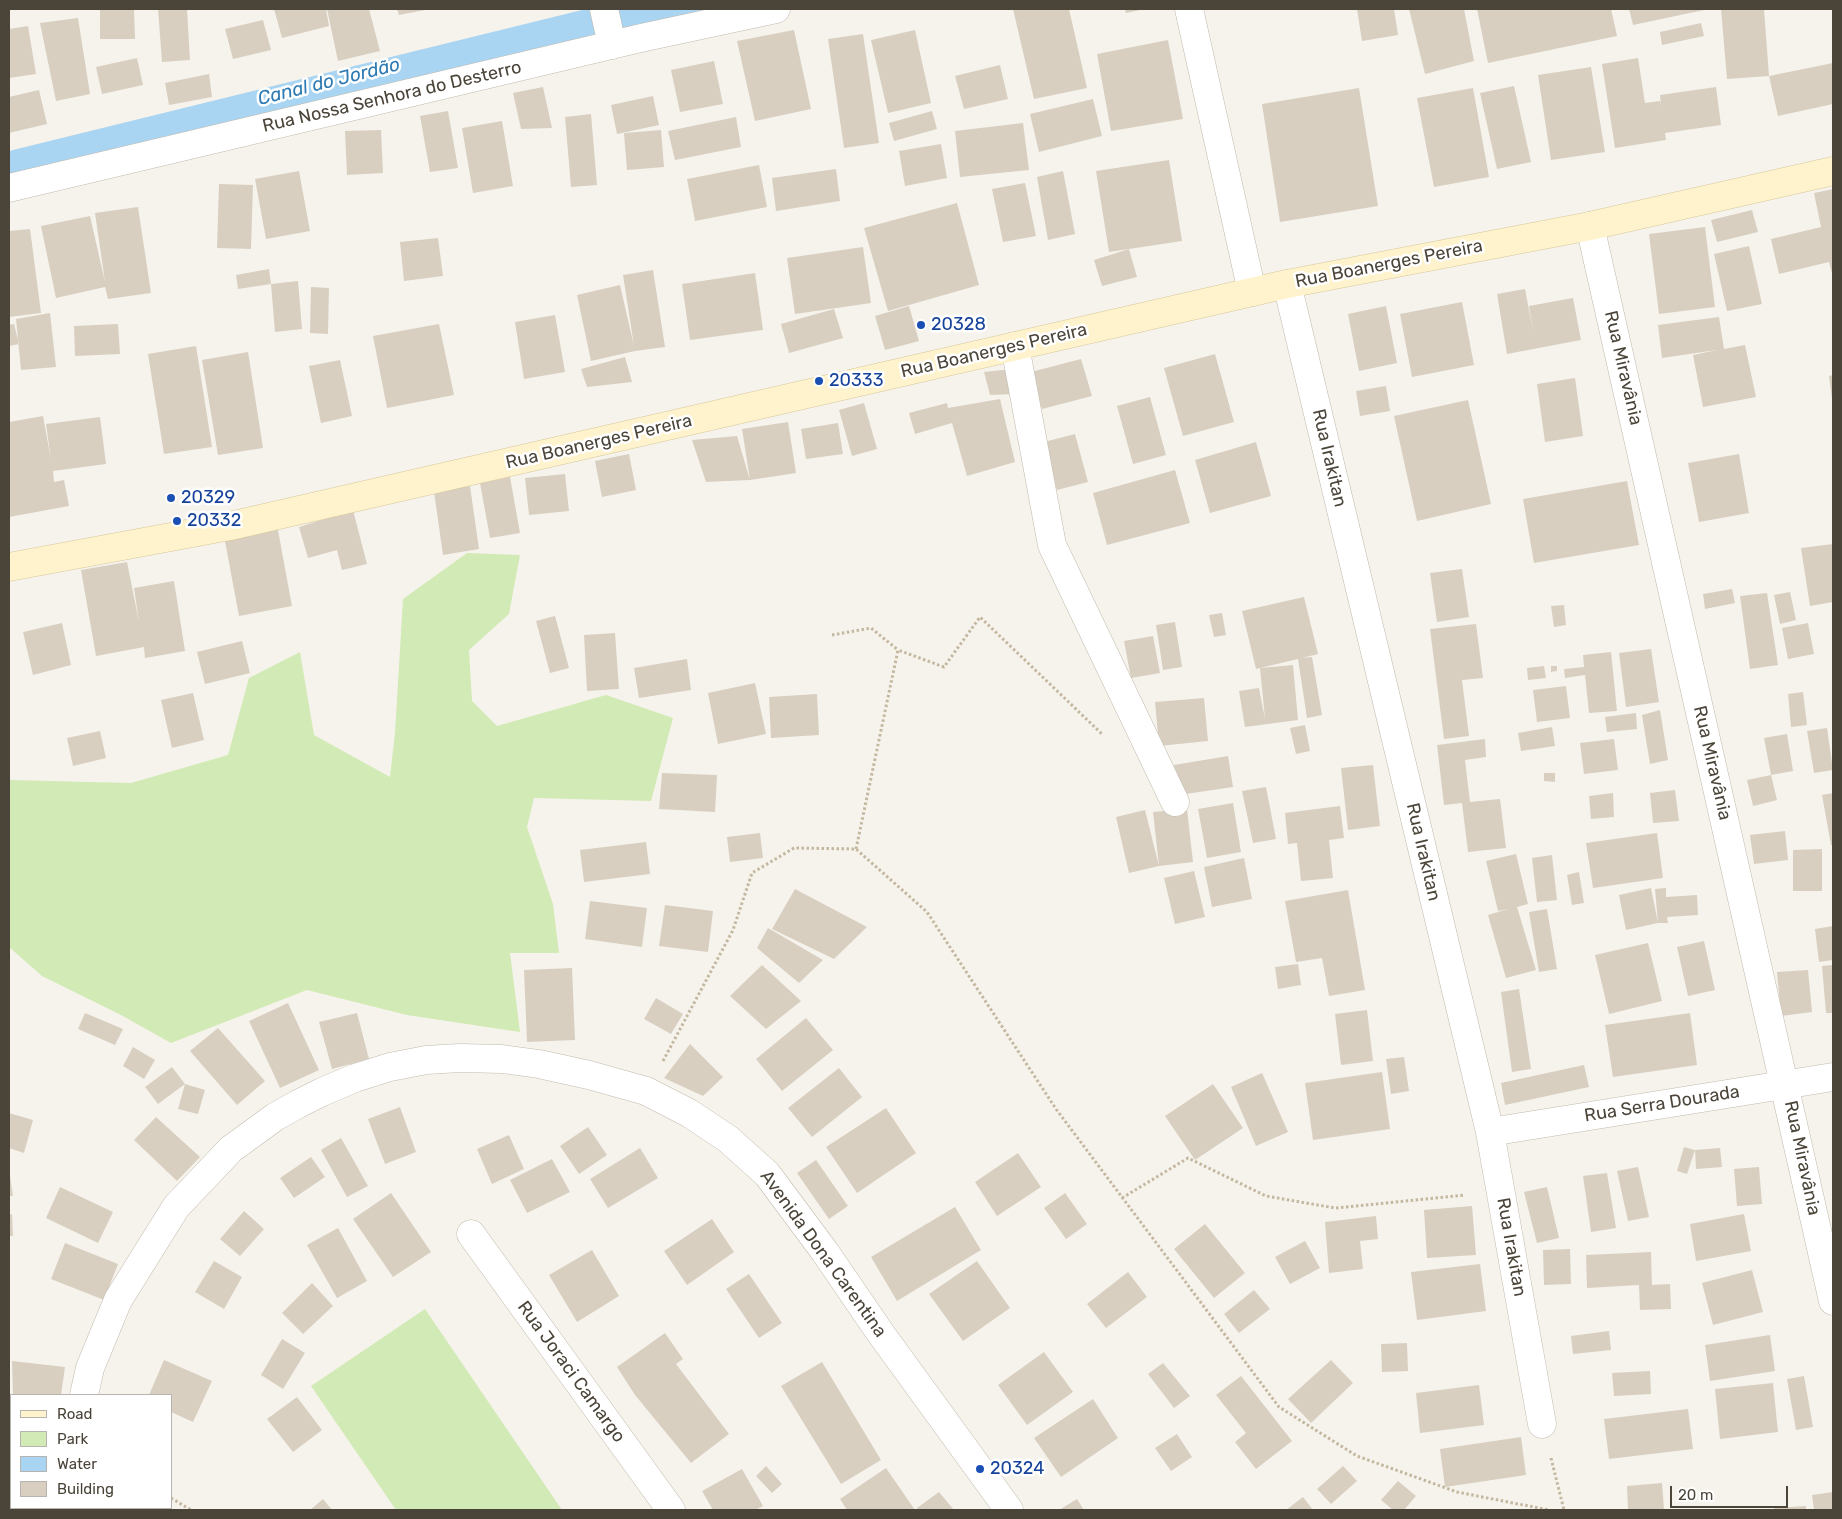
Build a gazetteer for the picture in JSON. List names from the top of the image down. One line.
{"streets":{"main road":["Rua Boanerges Pereira"],"street":["Rua Nossa Senhora do Desterro","Rua Miravânia","Rua Irakitan","Rua Serra Dourada","Avenida Dona Carentina","Rua Joraci Camargo"]},"crossings":[["Rua Boanerges Pereira","Rua Miravânia"],["Rua Boanerges Pereira","Rua Irakitan"],["Rua Miravânia","Rua Serra Dourada"],["Rua Irakitan","Rua Serra Dourada"]],"water":["Canal do Jordão"],"places":["20328","20333","20329","20332","20324"],"legend":["Road","Park","Water","Building"],"scale_bar":"20 m"}
